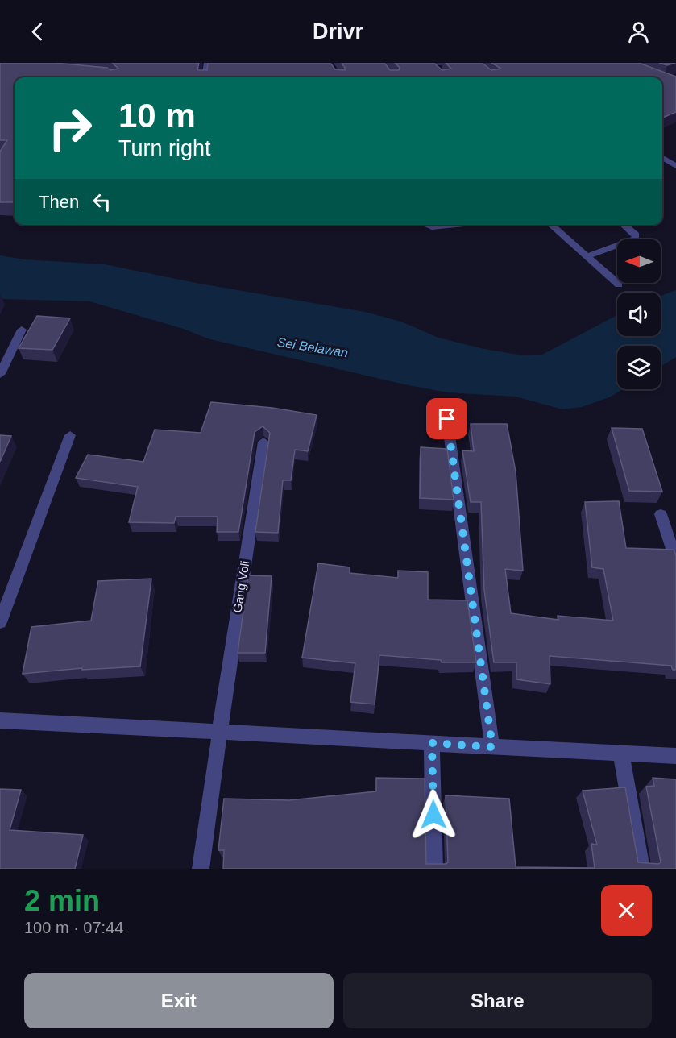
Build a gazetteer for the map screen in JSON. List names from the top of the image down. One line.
{"streets":{"street":["Gang Voli"]},"water":["Sei Belawan"],"north":"left","page":{"header":"Drivr","turn":["10 m","Turn right"],"then":"Then","heading":["2 min","100 m · 07:44"],"buttons":["Exit","Share"]}}
